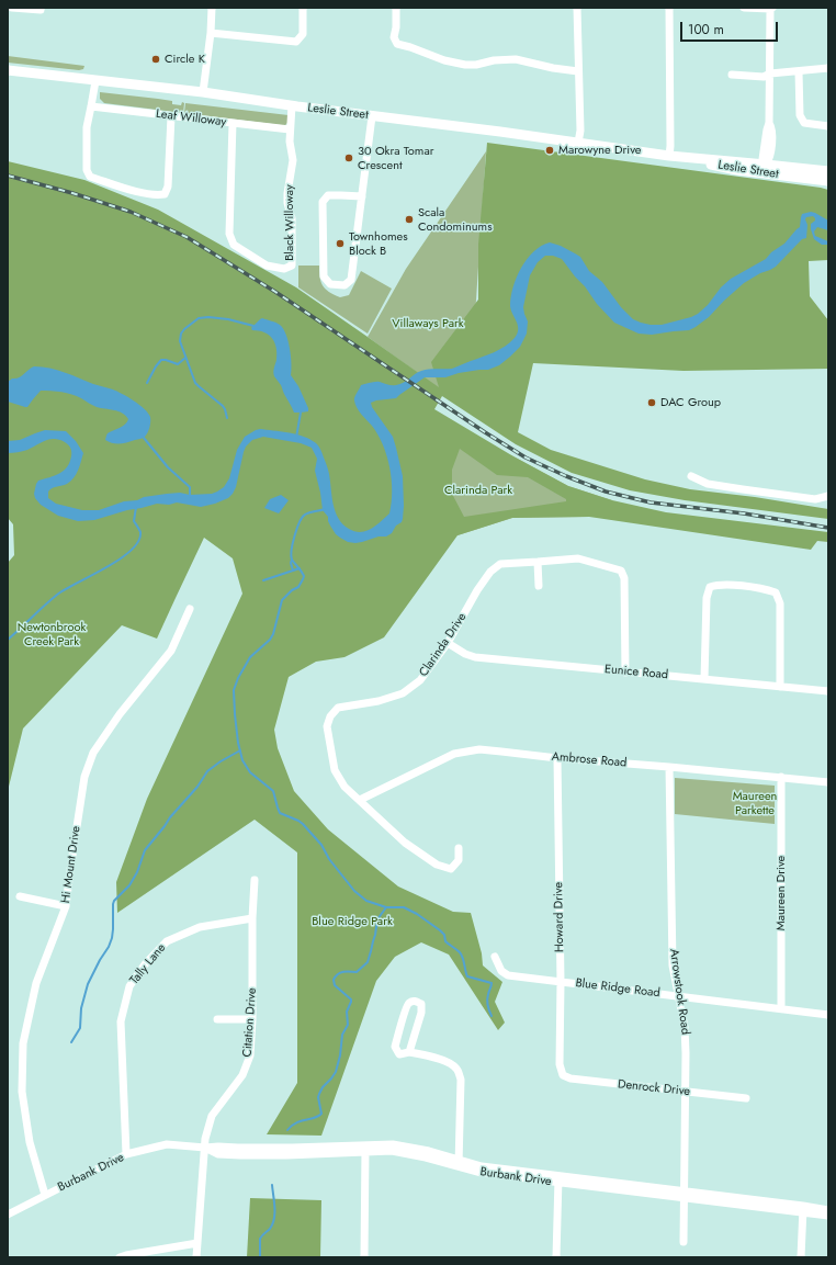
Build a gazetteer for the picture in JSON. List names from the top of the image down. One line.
{"streets":{"main road":["Leslie Street"],"street":["Leaf Willoway","Black Willoway","Clarinda Drive","Eunice Road","Ambrose Road","Hi Mount Drive","Maureen Drive","Howard Drive","Tally Lane","Blue Ridge Road","Arrowstook Road","Citation Drive","Denrock Drive","Burbank Drive"]},"crossings":[["Leslie Street","Black Willoway"],["Leaf Willoway","Black Willoway"],["Clarinda Drive","Eunice Road"],["Clarinda Drive","Ambrose Road"],["Ambrose Road","Maureen Drive"],["Ambrose Road","Howard Drive"],["Ambrose Road","Arrowstook Road"],["Hi Mount Drive","Burbank Drive"],["Maureen Drive","Blue Ridge Road"],["Howard Drive","Blue Ridge Road"],["Howard Drive","Denrock Drive"],["Tally Lane","Citation Drive"],["Tally Lane","Burbank Drive"],["Blue Ridge Road","Arrowstook Road"],["Arrowstook Road","Denrock Drive"],["Arrowstook Road","Burbank Drive"],["Citation Drive","Burbank Drive"]],"parks":["Villaways Park","Clarinda Park","Newtonbrook Creek Park","Maureen Parkette","Blue Ridge Park"],"places":["Circle K","Marowyne Drive","30 Okra Tomar Crescent","Scala Condominums","Townhomes Block B","DAC Group"],"scale_bar":"100 m"}
